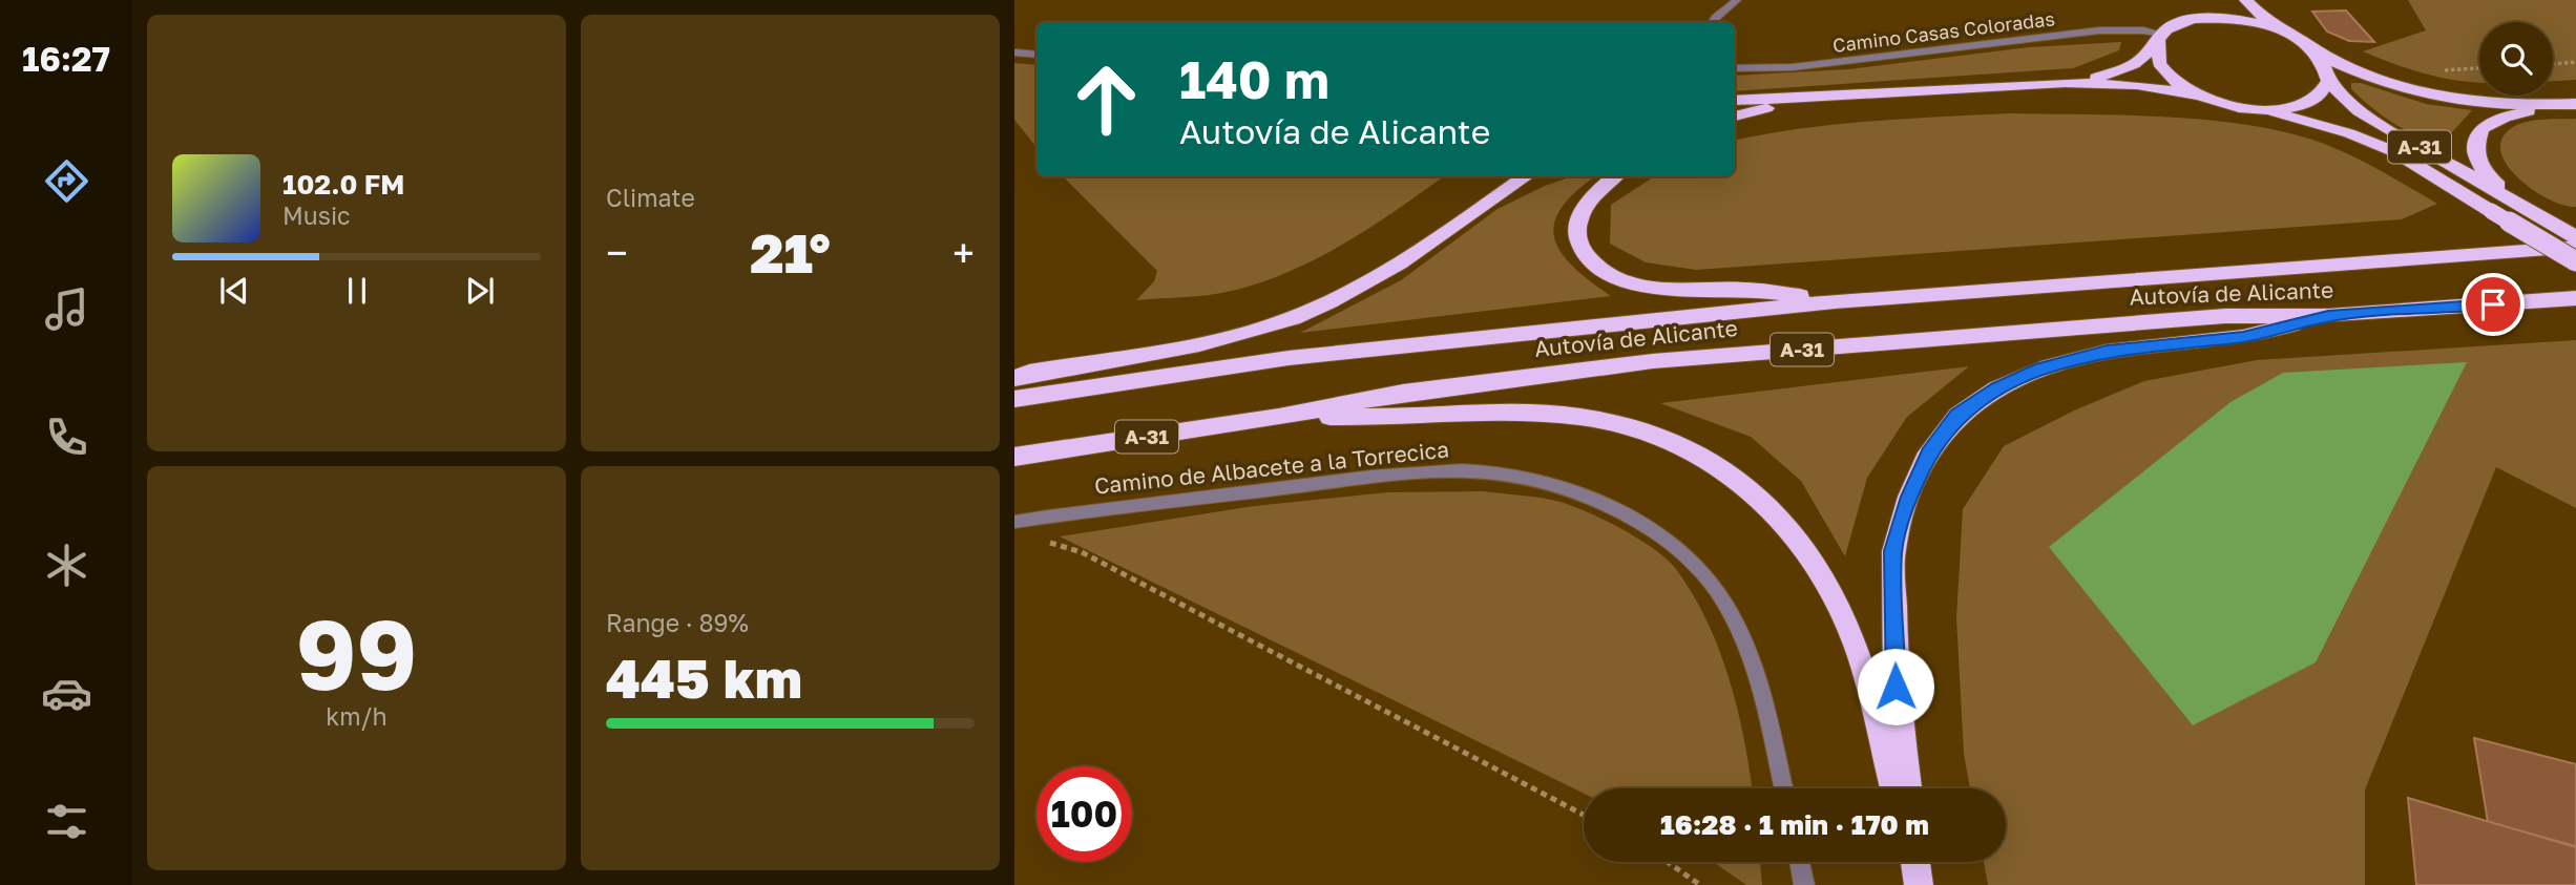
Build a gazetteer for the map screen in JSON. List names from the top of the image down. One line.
{"streets":{"highway":["A-31","Autovía de Alicante"],"lane":["Camino Casas Coloradas","Camino de Albacete a la Torrecica"]},"page":{"tabs":"16:27","tile":["Climate",["99","km/h"],["Range · 89%","445 km"]],"turn":["140 m","Autovía de Alicante"],"song":["102.0 FM","Music"],"heat":["−","21°","+"],"limit":"100","trip":"16:28 · 1 min · 170 m"}}
